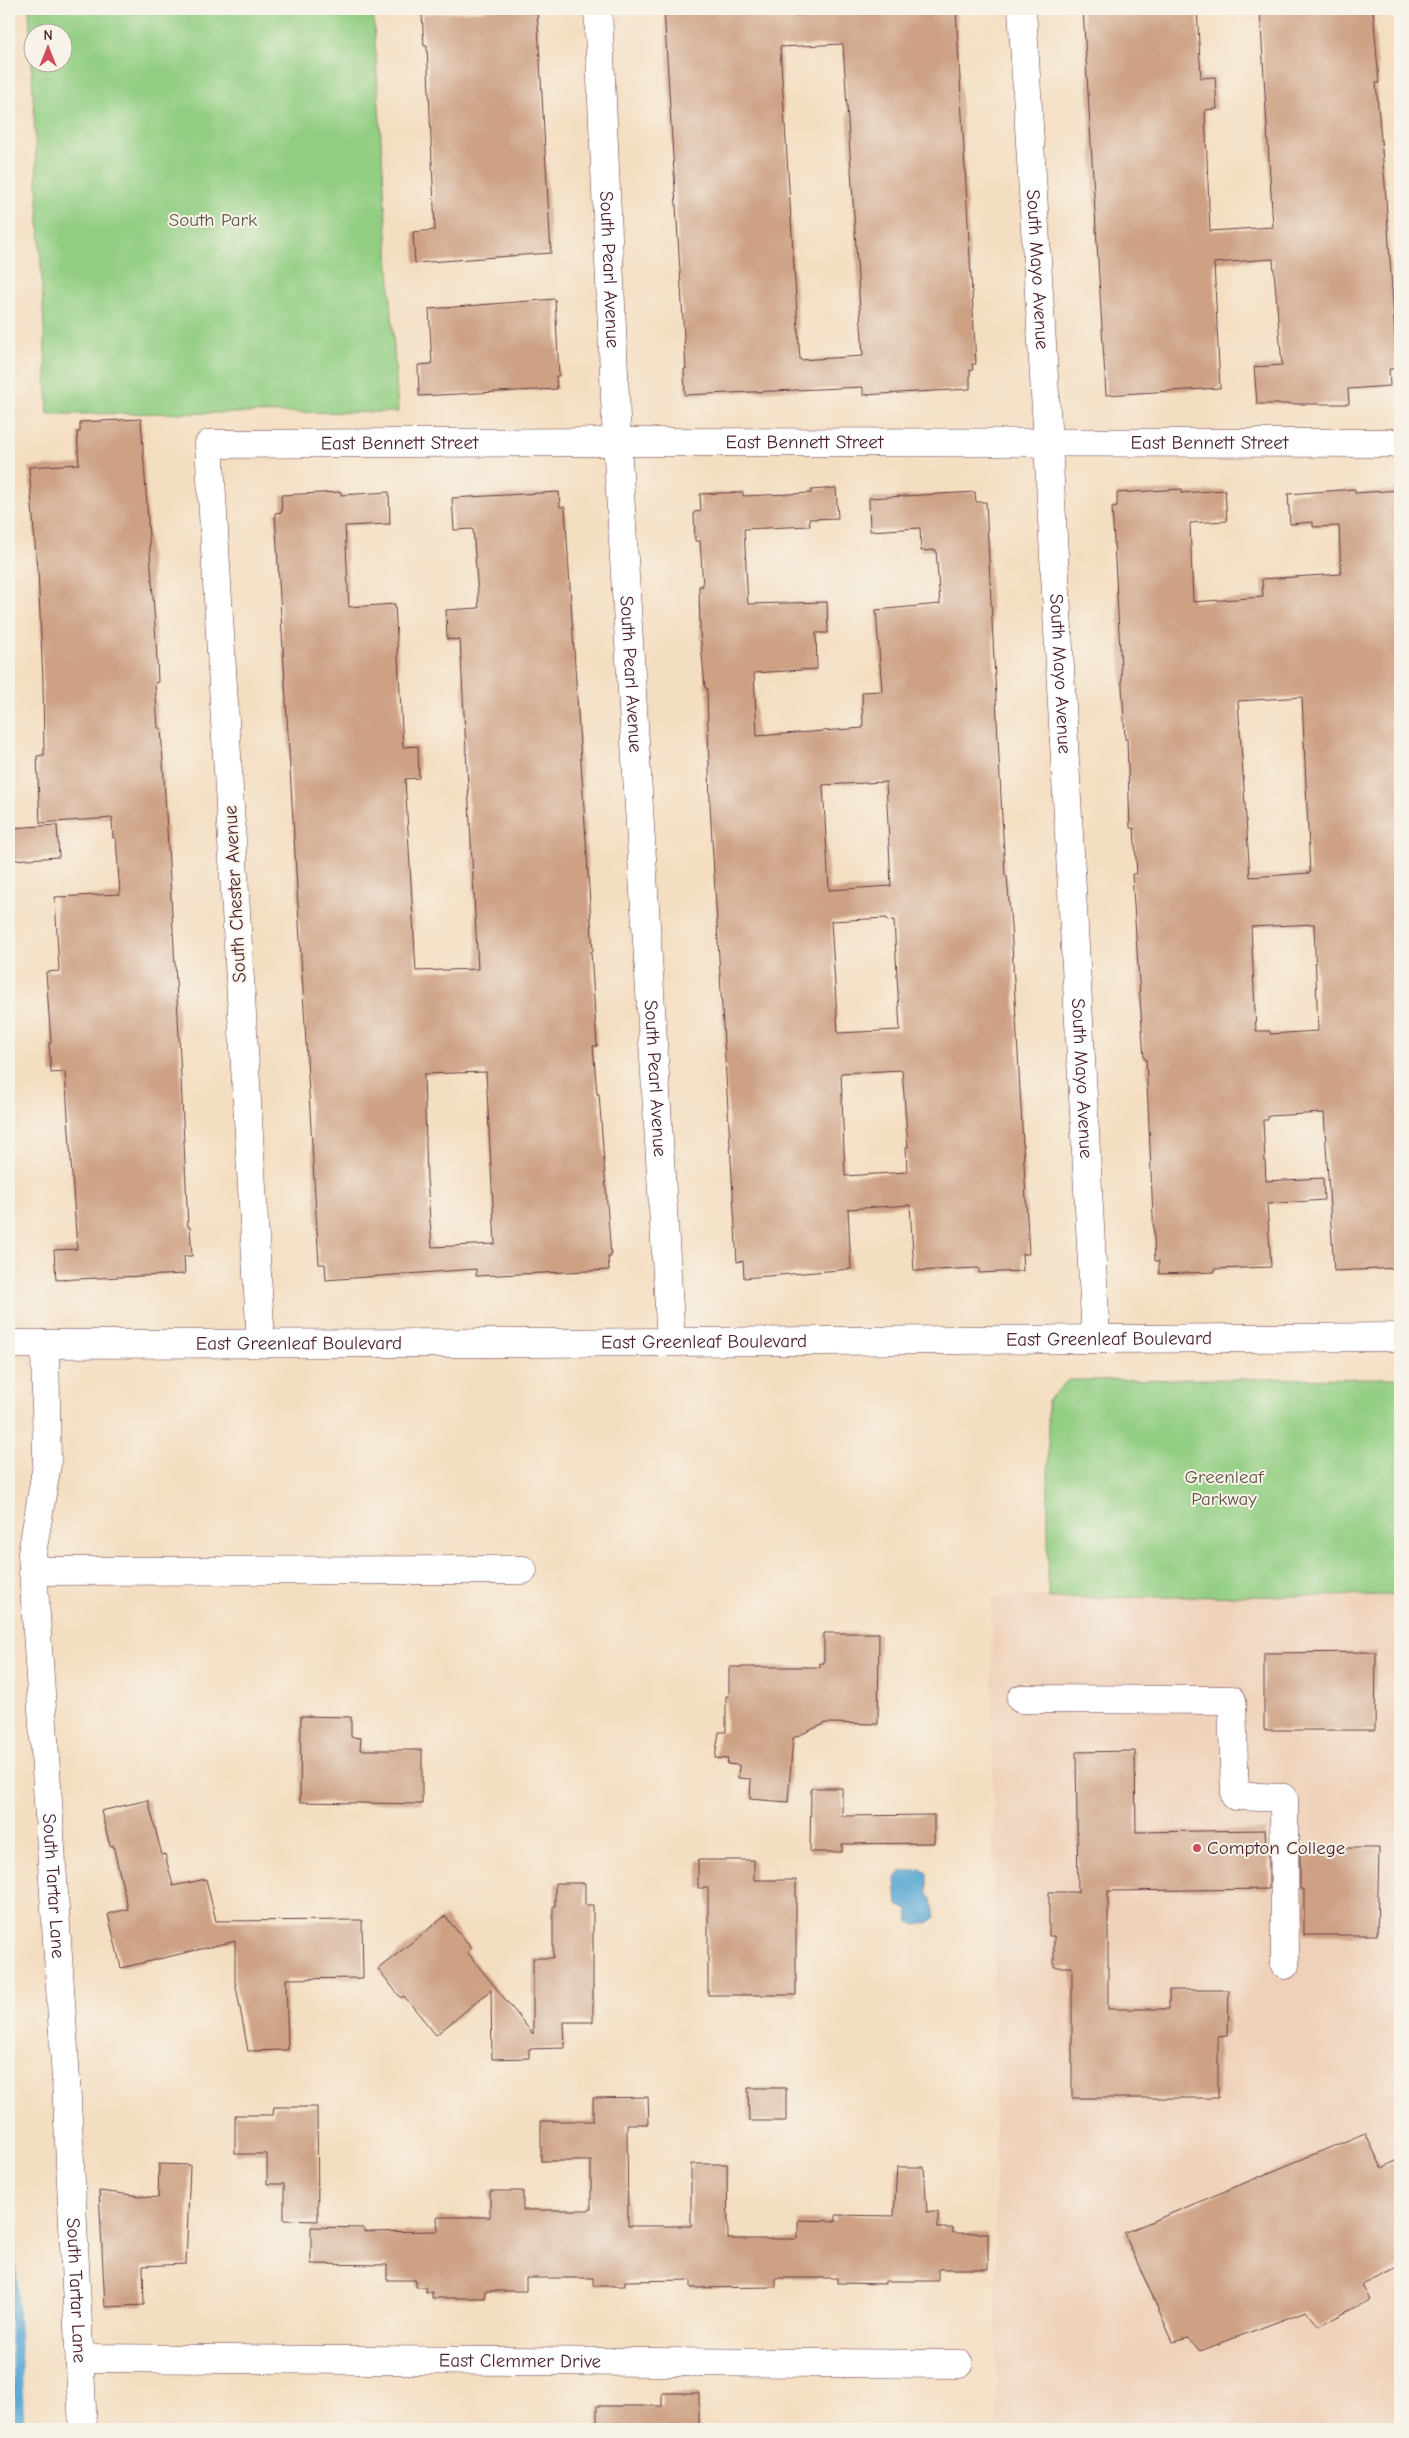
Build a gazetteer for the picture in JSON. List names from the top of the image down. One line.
{"streets":{"street":["South Mayo Avenue","South Pearl Avenue","East Bennett Street","South Chester Avenue","East Greenleaf Boulevard","South Tartar Lane","East Clemmer Drive"]},"crossings":[["South Mayo Avenue","East Bennett Street"],["South Mayo Avenue","East Greenleaf Boulevard"],["South Pearl Avenue","East Bennett Street"],["South Pearl Avenue","East Greenleaf Boulevard"],["East Bennett Street","South Chester Avenue"],["South Chester Avenue","East Greenleaf Boulevard"],["East Greenleaf Boulevard","South Tartar Lane"],["South Tartar Lane","East Clemmer Drive"]],"parks":["South Park","Greenleaf Parkway"],"places":["Compton College"],"north":"top"}
